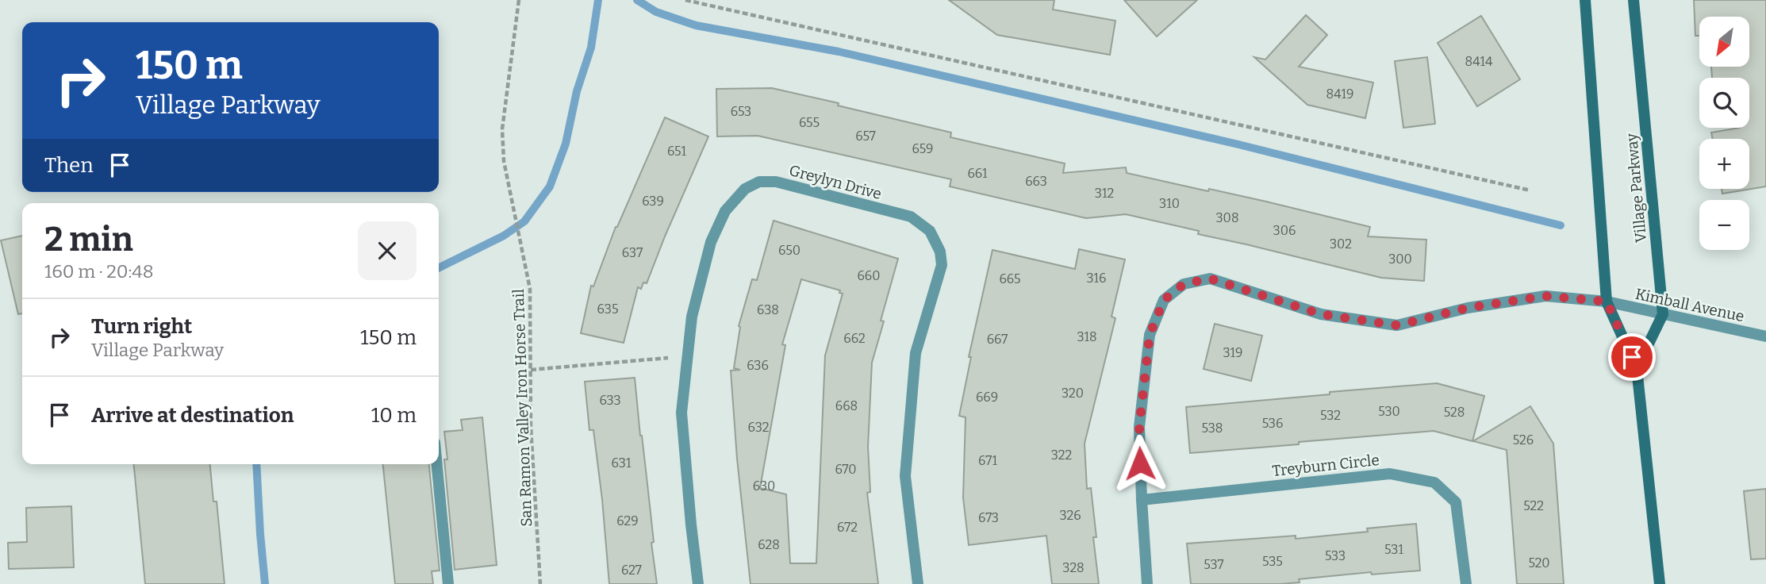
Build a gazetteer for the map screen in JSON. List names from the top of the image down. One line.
{"streets":{"street":["Greylyn Drive","Village Parkway","Kimball Avenue","Treyburn Circle"],"path":["San Ramon Valley Iron Horse Trail"]},"crossings":[["Village Parkway","Kimball Avenue"],["Kimball Avenue","Treyburn Circle"]],"house_numbers":["8414","8419","653","655","657","659","651","661","663","312","639","310","308","306","302","650","637","300","660","316","665","635","638","318","662","667","319","636","320","669","633","668","530","528","532","536","632","538","526","322","671","631","670","630","522","326","673","629","672","628","531","533","535","520","537","328","627"],"north":"bottom left","page":{"map_buttons":["+","−"],"turn":["150 m","Village Parkway"],"then":"Then","heading":["2 min","160 m · 20:48"],"list":[{"name":"Turn right","note":"Village Parkway","value":"150 m"},{"name":"Arrive at destination","value":"10 m"}]}}
